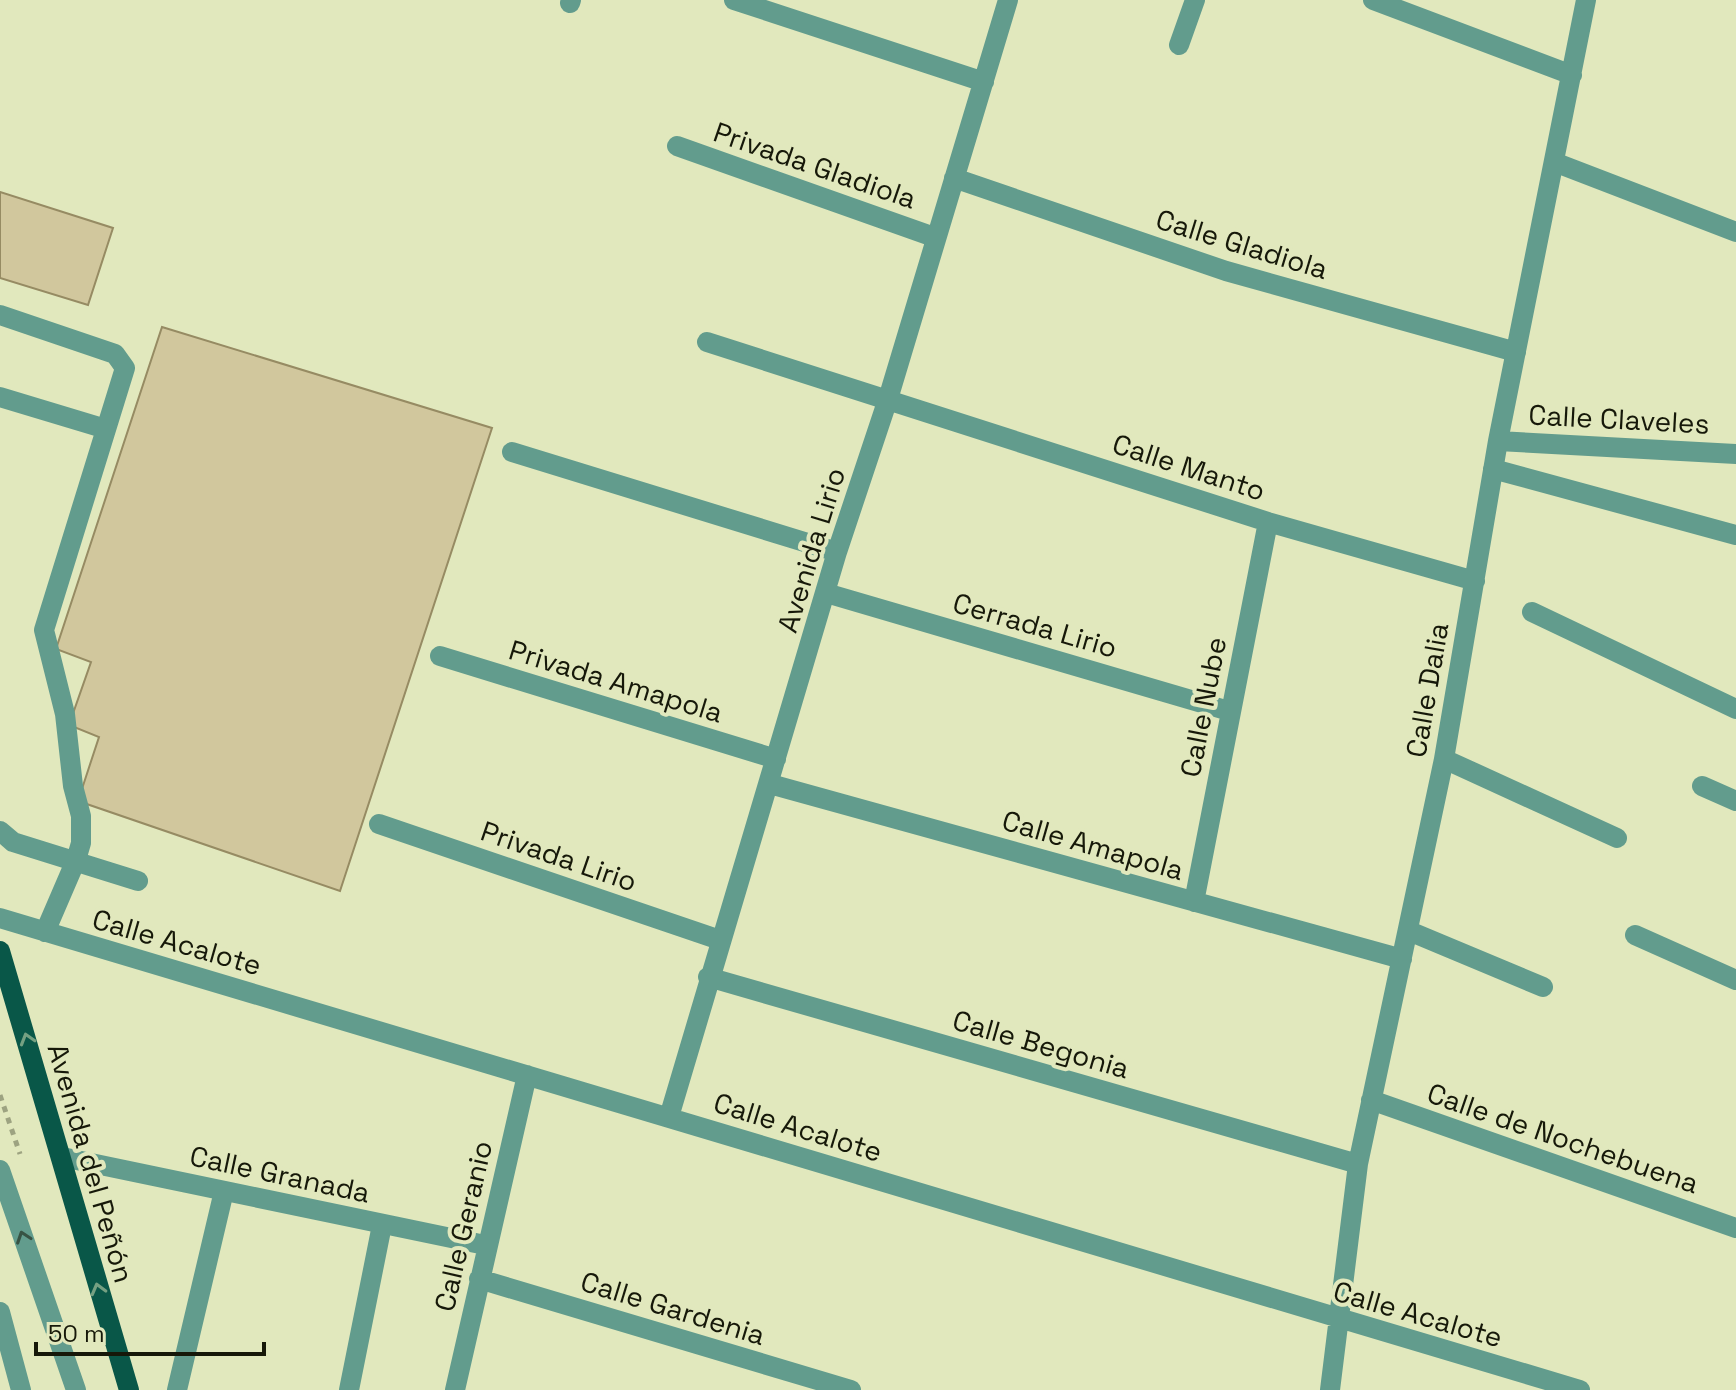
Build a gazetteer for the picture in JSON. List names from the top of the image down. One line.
{"streets":{"main road":["Avenida del Peñón"],"street":["Privada Gladiola","Calle Gladiola","Calle Claveles","Calle Manto","Avenida Lirio","Cerrada Lirio","Privada Amapola","Calle Dalia","Calle Nube","Calle Amapola","Privada Lirio","Calle Acalote","Calle Begonia","Calle de Nochebuena","Calle Granada","Calle Geranio","Calle Gardenia"]},"crossings":[["Privada Gladiola","Avenida Lirio"],["Calle Gladiola","Avenida Lirio"],["Calle Gladiola","Calle Dalia"],["Calle Claveles","Calle Dalia"],["Calle Manto","Avenida Lirio"],["Calle Manto","Calle Dalia"],["Calle Manto","Calle Nube"],["Avenida Lirio","Cerrada Lirio"],["Avenida Lirio","Privada Amapola"],["Avenida Lirio","Calle Amapola"],["Avenida Lirio","Privada Lirio"],["Avenida Lirio","Calle Acalote"],["Avenida Lirio","Calle Begonia"],["Cerrada Lirio","Calle Nube"],["Calle Dalia","Calle Amapola"],["Calle Dalia","Calle Acalote"],["Calle Dalia","Calle Begonia"],["Calle Dalia","Calle de Nochebuena"],["Calle Nube","Calle Amapola"],["Calle Acalote","Calle Geranio"],["Avenida del Peñón","Calle Granada"],["Calle Granada","Calle Geranio"],["Calle Geranio","Calle Gardenia"]],"one_way":["Avenida del Peñón"],"scale_bar":"50 m"}
